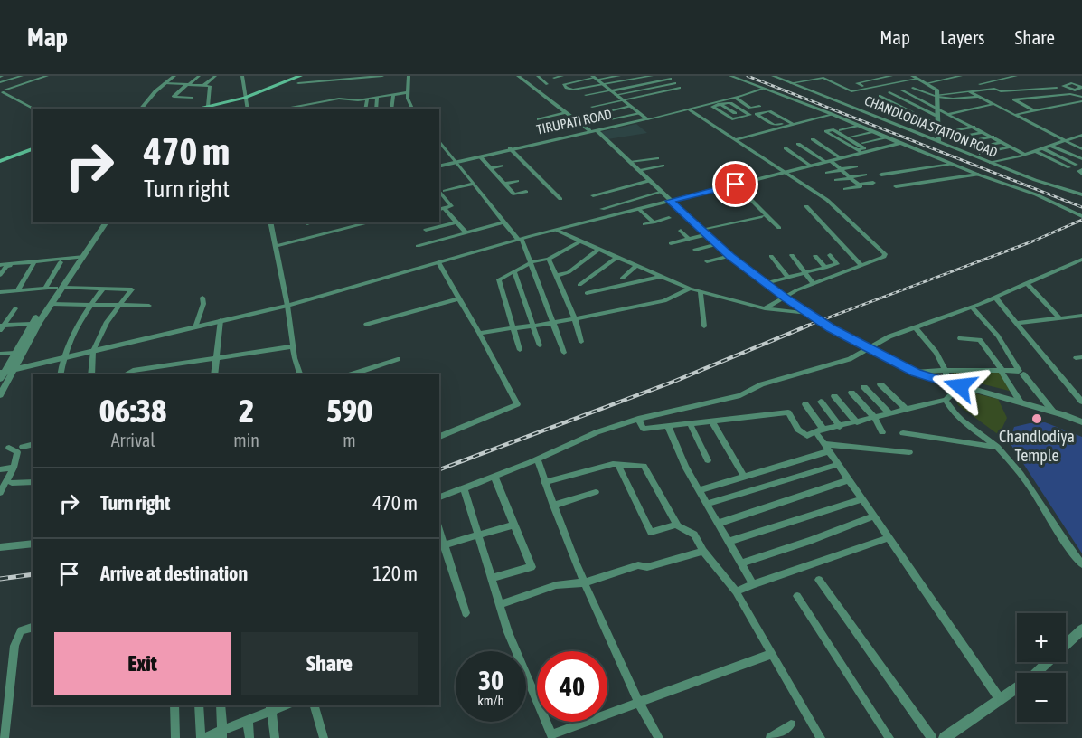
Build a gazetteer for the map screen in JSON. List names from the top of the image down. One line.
{"streets":{"street":["TIRUPATI ROAD","CHANDLODIA STATION ROAD"]},"places":["Chandlodiya Temple"],"page":{"header":"Map","nav":["Map","Layers","Share"],"turn":["470 m","Turn right"],"eta":["06:38","Arrival","2","min","590","m"],"list":[{"name":"Turn right","value":"470 m"},{"name":"Arrive at destination","value":"120 m"}],"map_buttons":["+","−"],"buttons":["Exit","Share"],"speed":"30 km/h","limit":"40"}}
